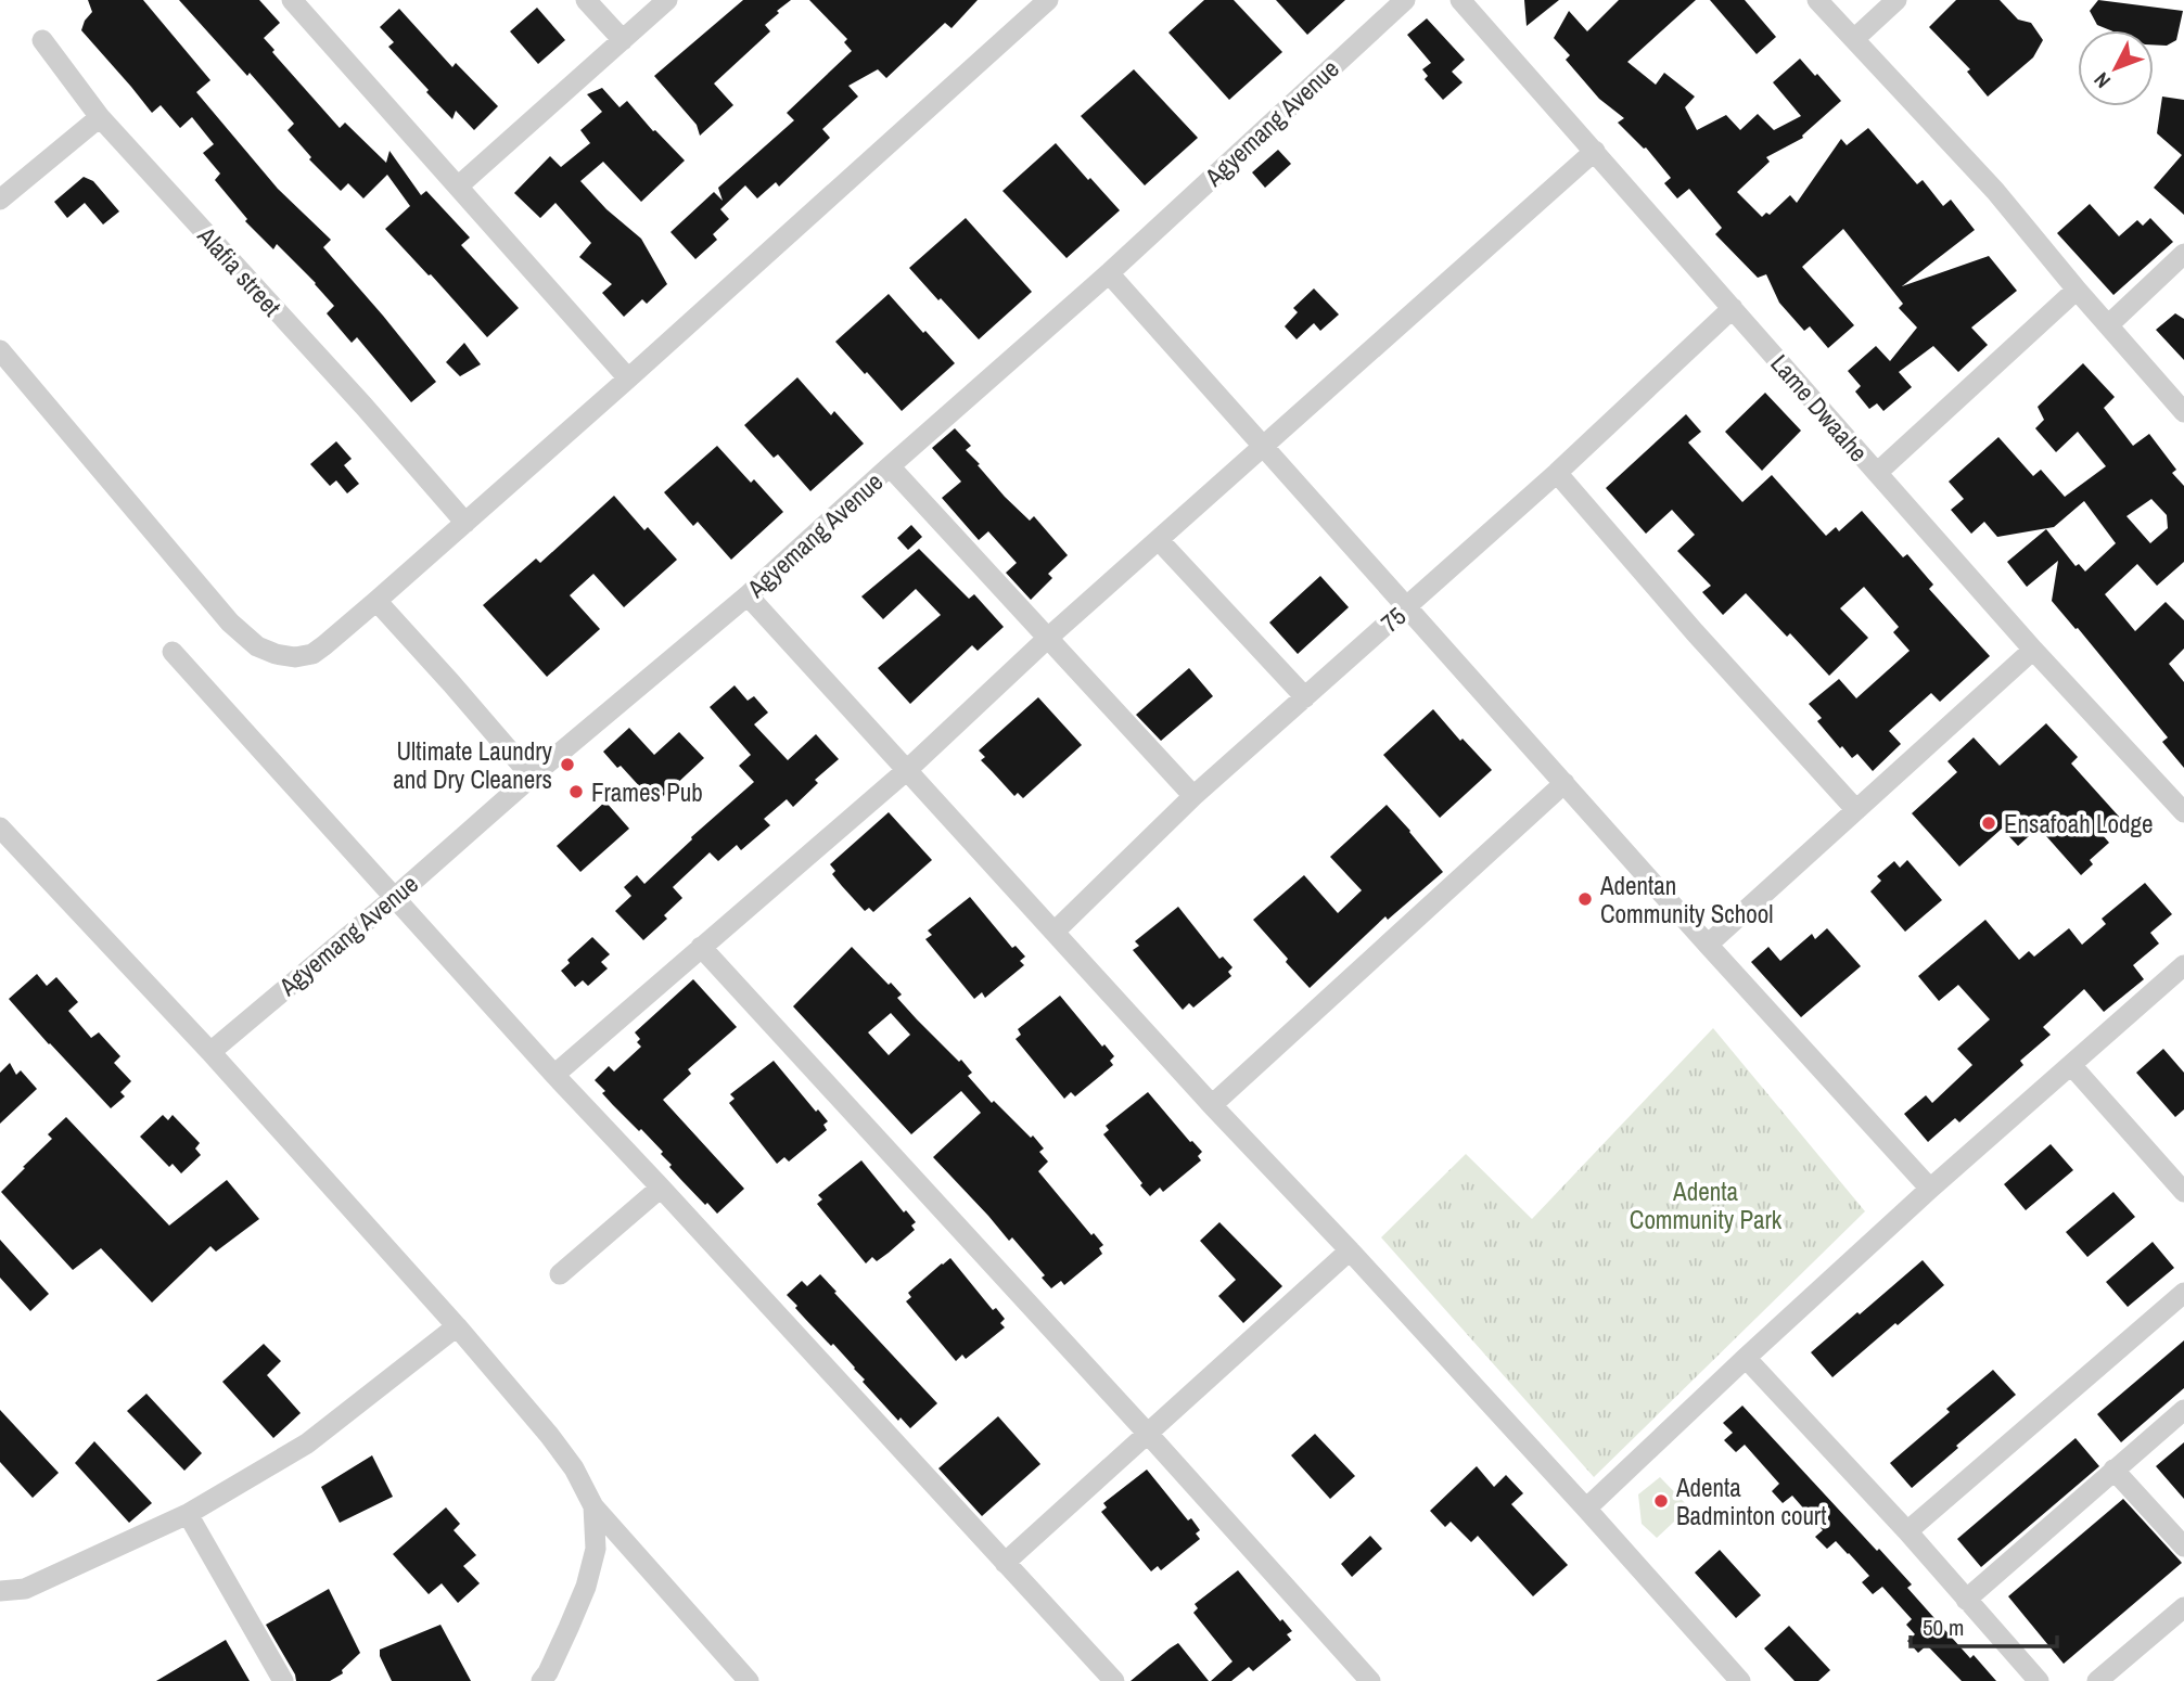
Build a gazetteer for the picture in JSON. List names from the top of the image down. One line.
{"streets":{"street":["Agyemang Avenue","Alafia street","Lame Dwaahe","75"]},"crossings":[["Lame Dwaahe","75"]],"parks":["Adenta Community Park"],"places":["Ultimate Laundry and Dry Cleaners","Frames Pub","Ensafoah Lodge","Adentan Community School","Adenta Badminton court"],"scale_bar":"50 m","north":"bottom left"}
